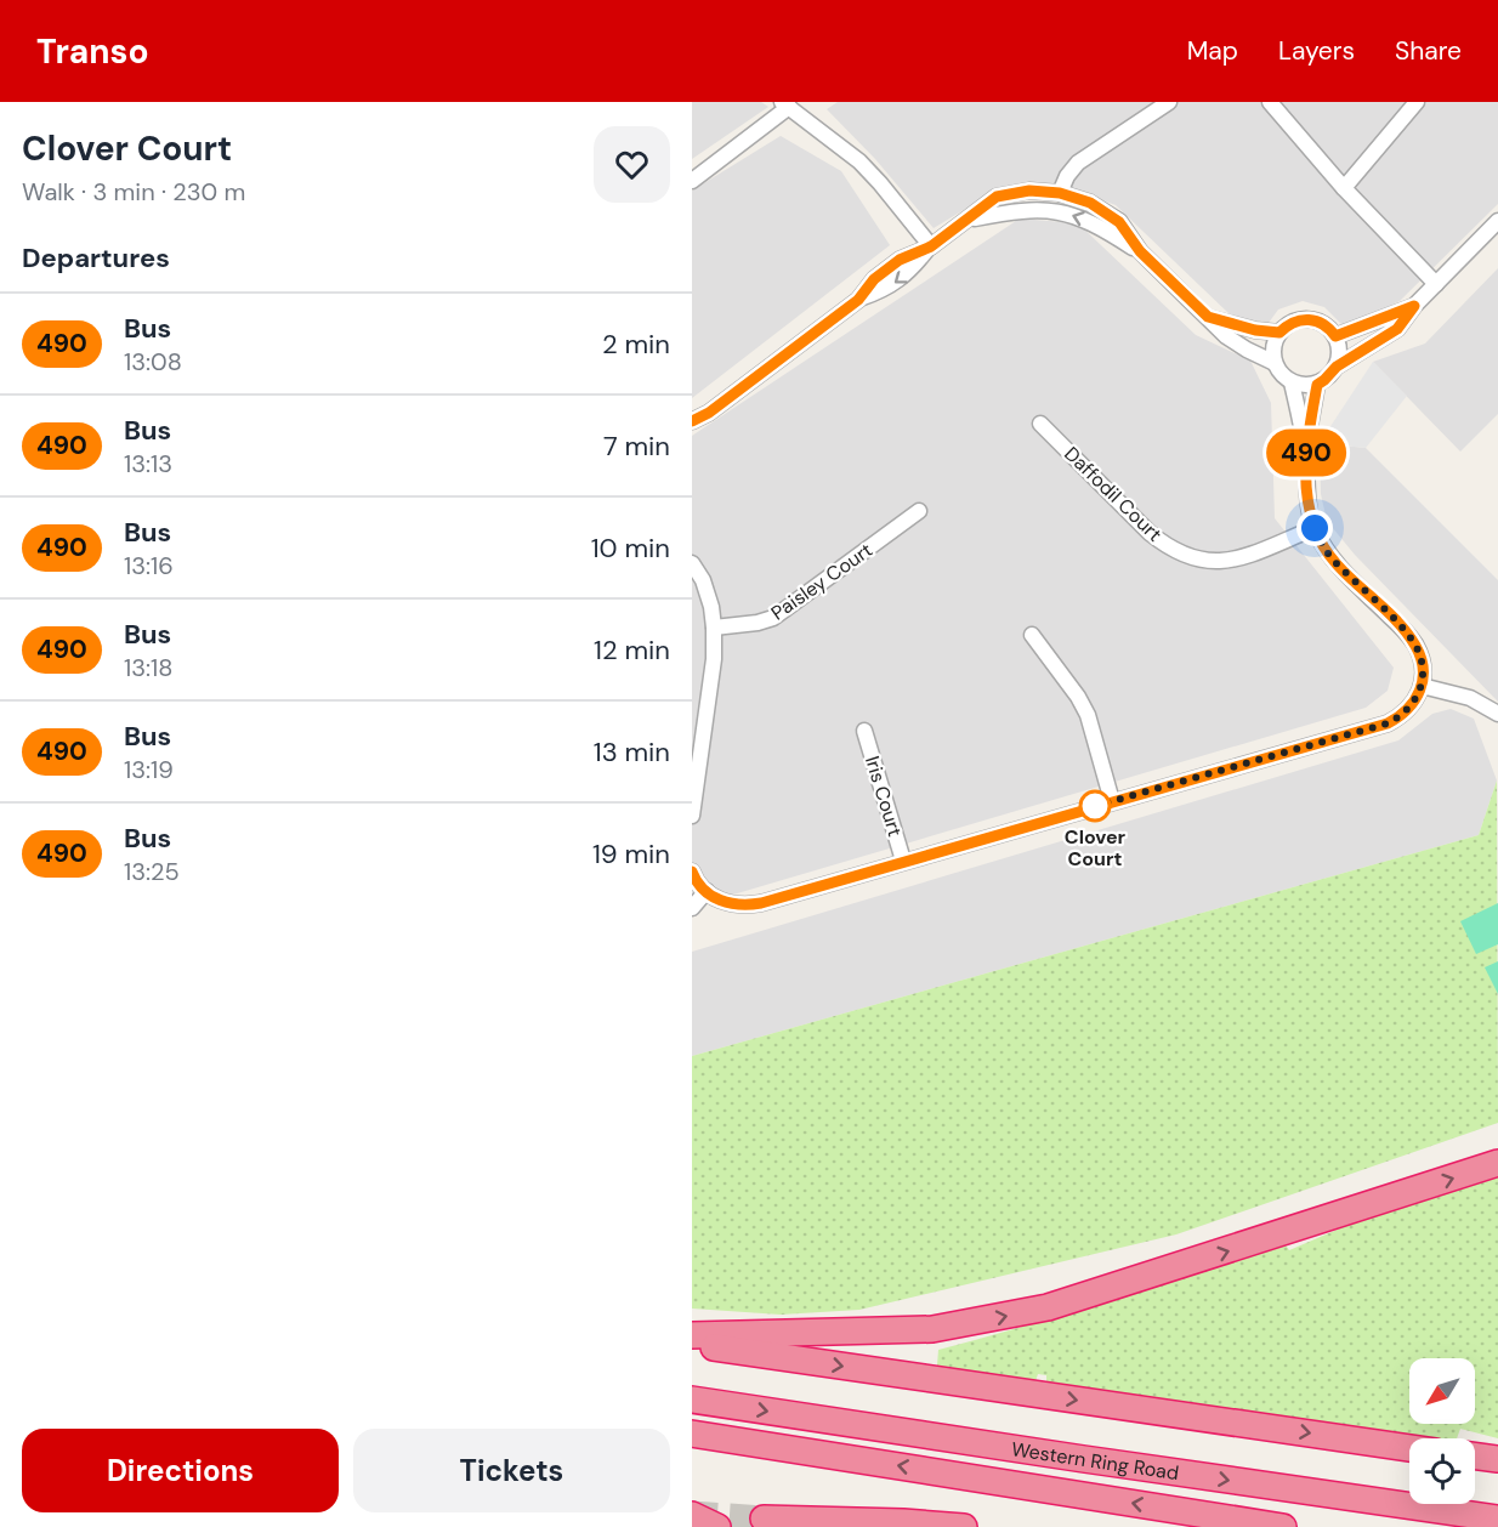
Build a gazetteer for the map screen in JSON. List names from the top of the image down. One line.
{"streets":{"highway":["Western Ring Road"],"street":["Daffodil Court","Paisley Court","Iris Court"]},"places":["Clover Court"],"lines":["bus line 490"],"north":"bottom left","page":{"header":"Transo","nav":["Map","Layers","Share"],"heading":[["Clover Court","Walk · 3 min · 230 m"],"Departures"],"on_map":"490","list":[{"mark":"490","name":"Bus","note":"13:08","value":"2 min"},{"mark":"490","name":"Bus","note":"13:13","value":"7 min"},{"mark":"490","name":"Bus","note":"13:16","value":"10 min"},{"mark":"490","name":"Bus","note":"13:18","value":"12 min"},{"mark":"490","name":"Bus","note":"13:19","value":"13 min"},{"mark":"490","name":"Bus","note":"13:25","value":"19 min"}],"buttons":["Directions","Tickets"]}}
